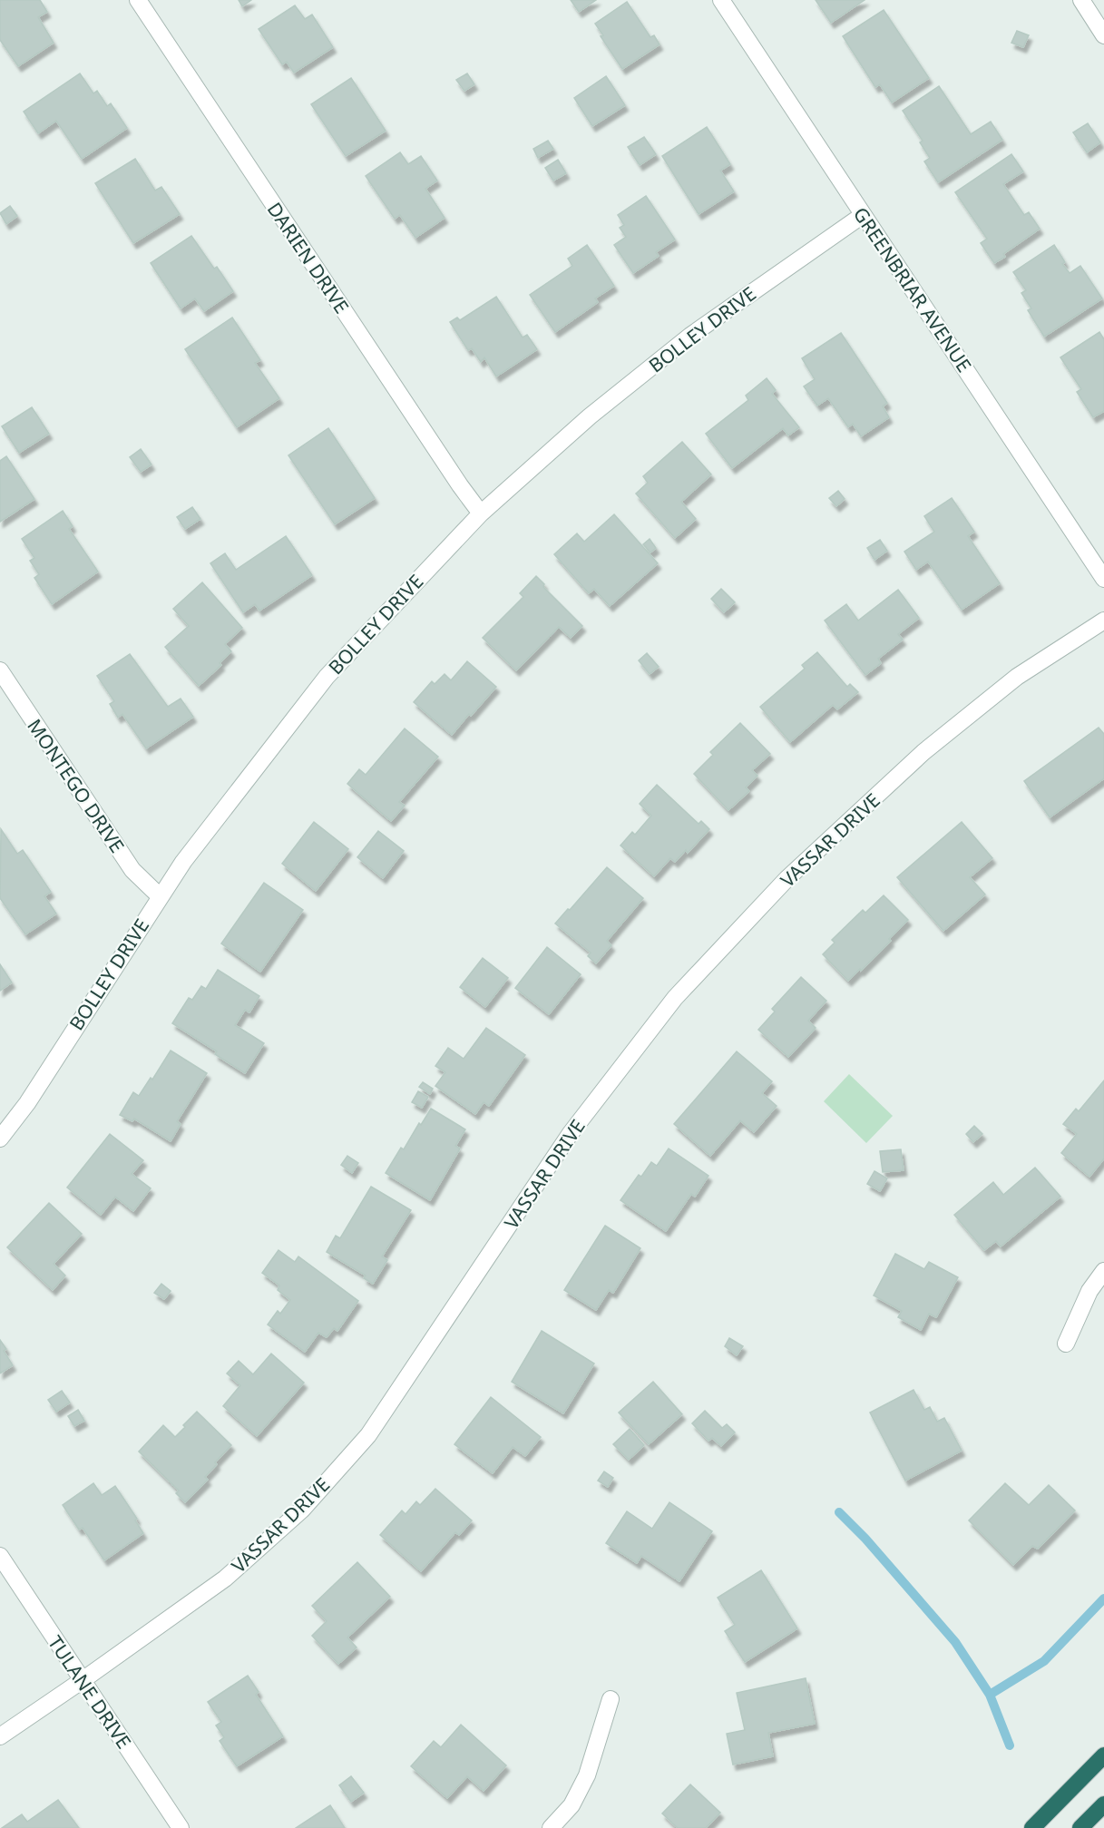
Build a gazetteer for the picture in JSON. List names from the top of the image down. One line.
{"streets":{"street":["DARIEN DRIVE","GREENBRIAR AVENUE","BOLLEY DRIVE","MONTEGO DRIVE","VASSAR DRIVE","TULANE DRIVE"]},"crossings":[["DARIEN DRIVE","BOLLEY DRIVE"],["GREENBRIAR AVENUE","BOLLEY DRIVE"],["BOLLEY DRIVE","MONTEGO DRIVE"],["VASSAR DRIVE","TULANE DRIVE"]]}
